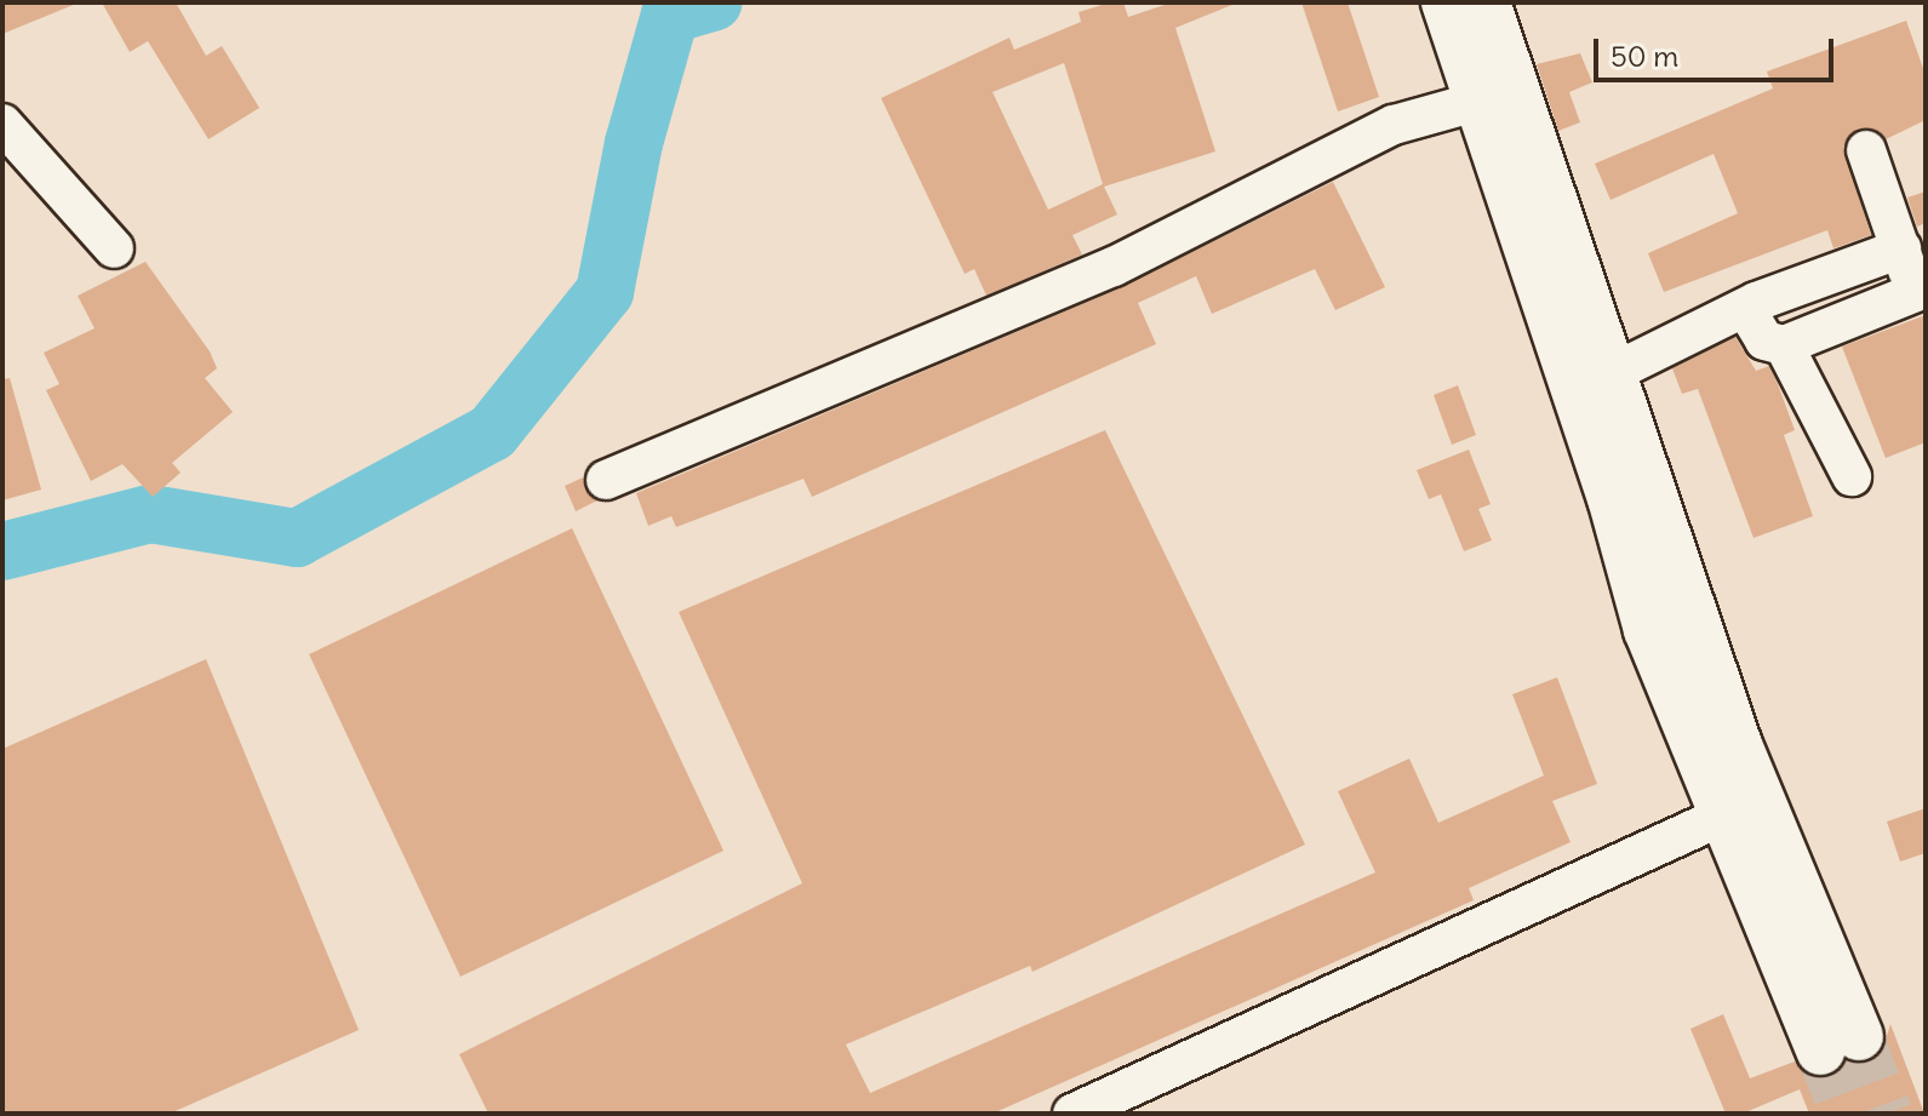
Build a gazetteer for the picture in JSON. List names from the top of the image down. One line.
{"scale_bar":"50 m"}
